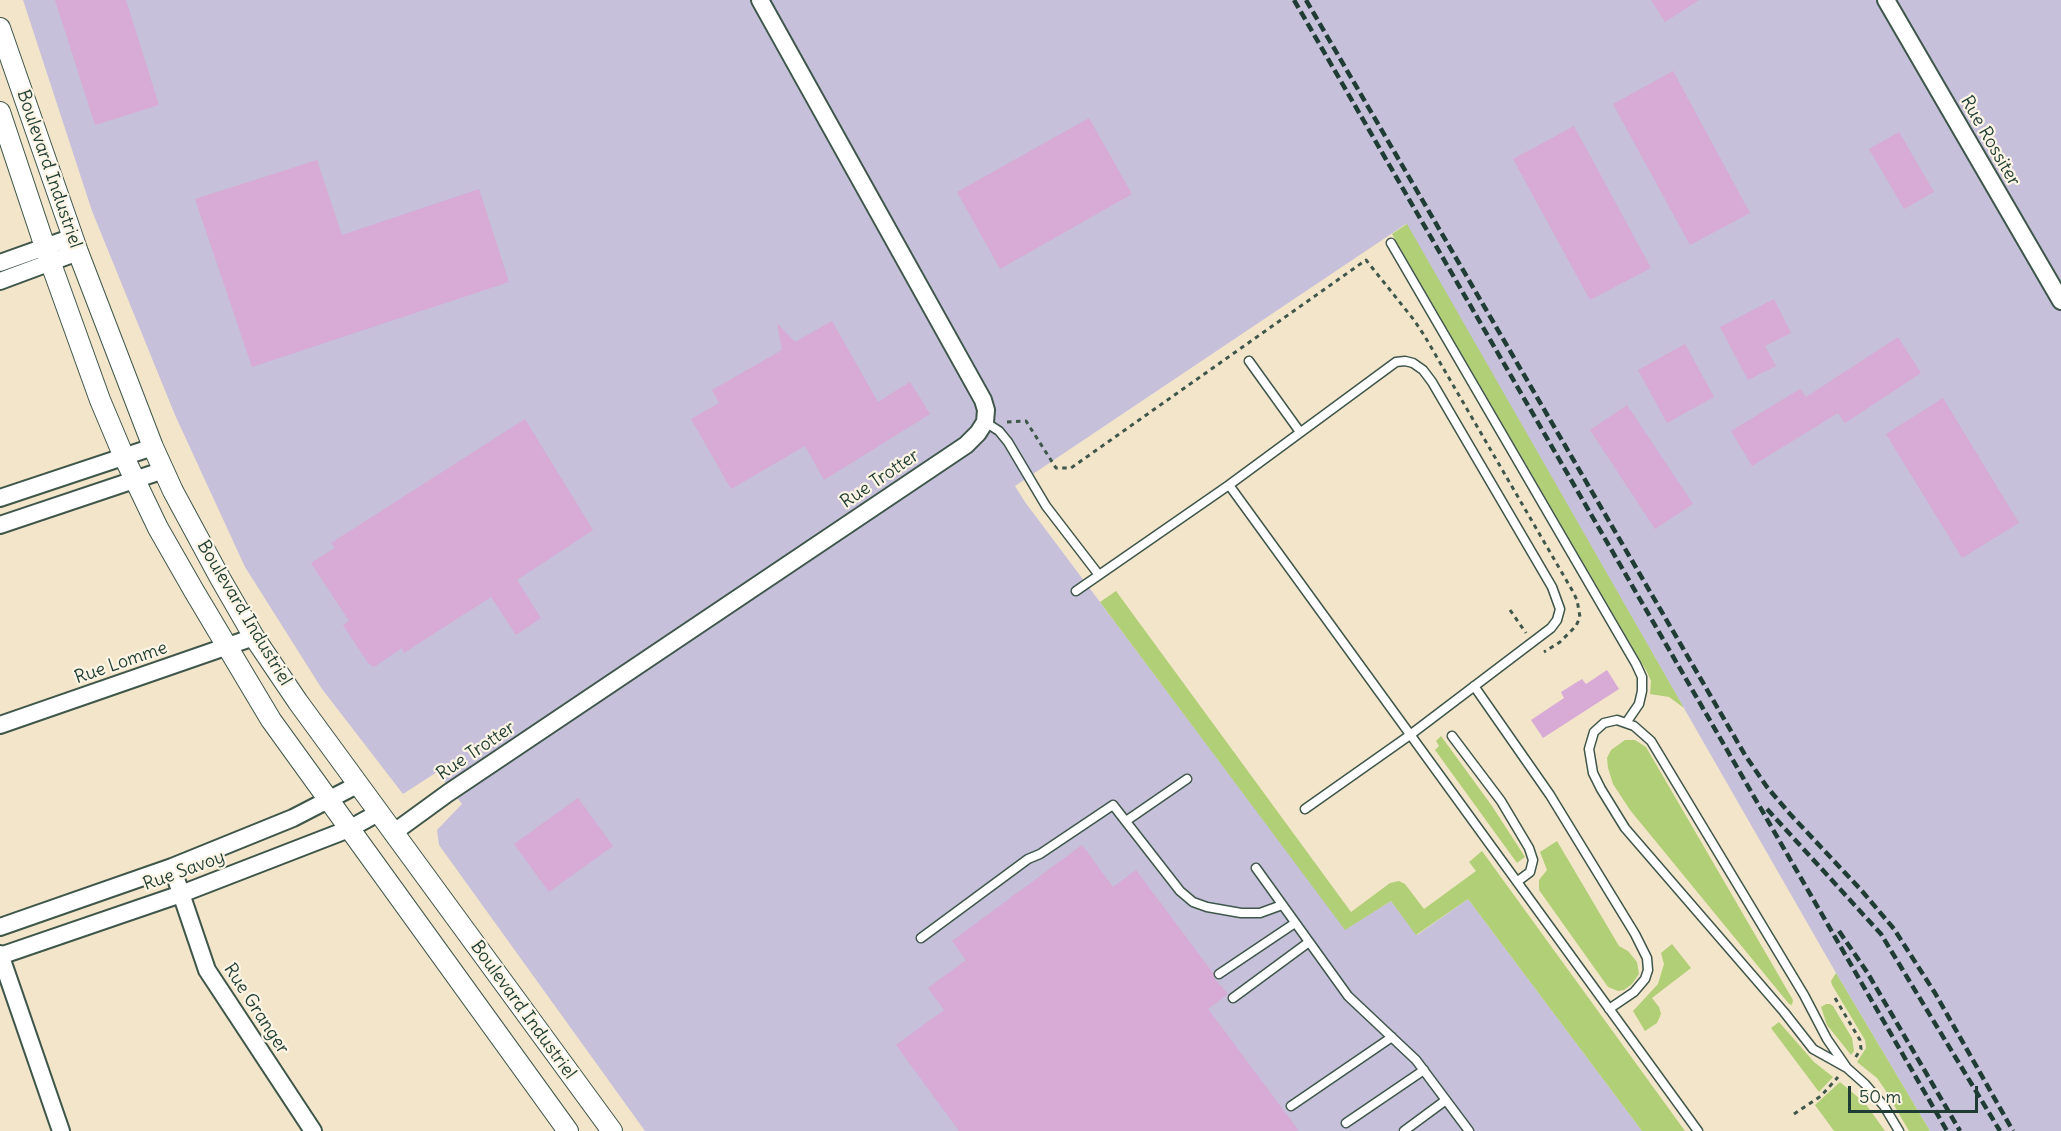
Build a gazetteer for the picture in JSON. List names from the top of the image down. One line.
{"streets":{"street":["Rue Rossiter","Boulevard Industriel","Rue Trotter","Rue Lomme","Rue Savoy","Rue Granger"]},"crossings":[["Boulevard Industriel","Rue Trotter"],["Boulevard Industriel","Rue Lomme"],["Boulevard Industriel","Rue Savoy"],["Rue Savoy","Rue Granger"]],"scale_bar":"50 m"}
